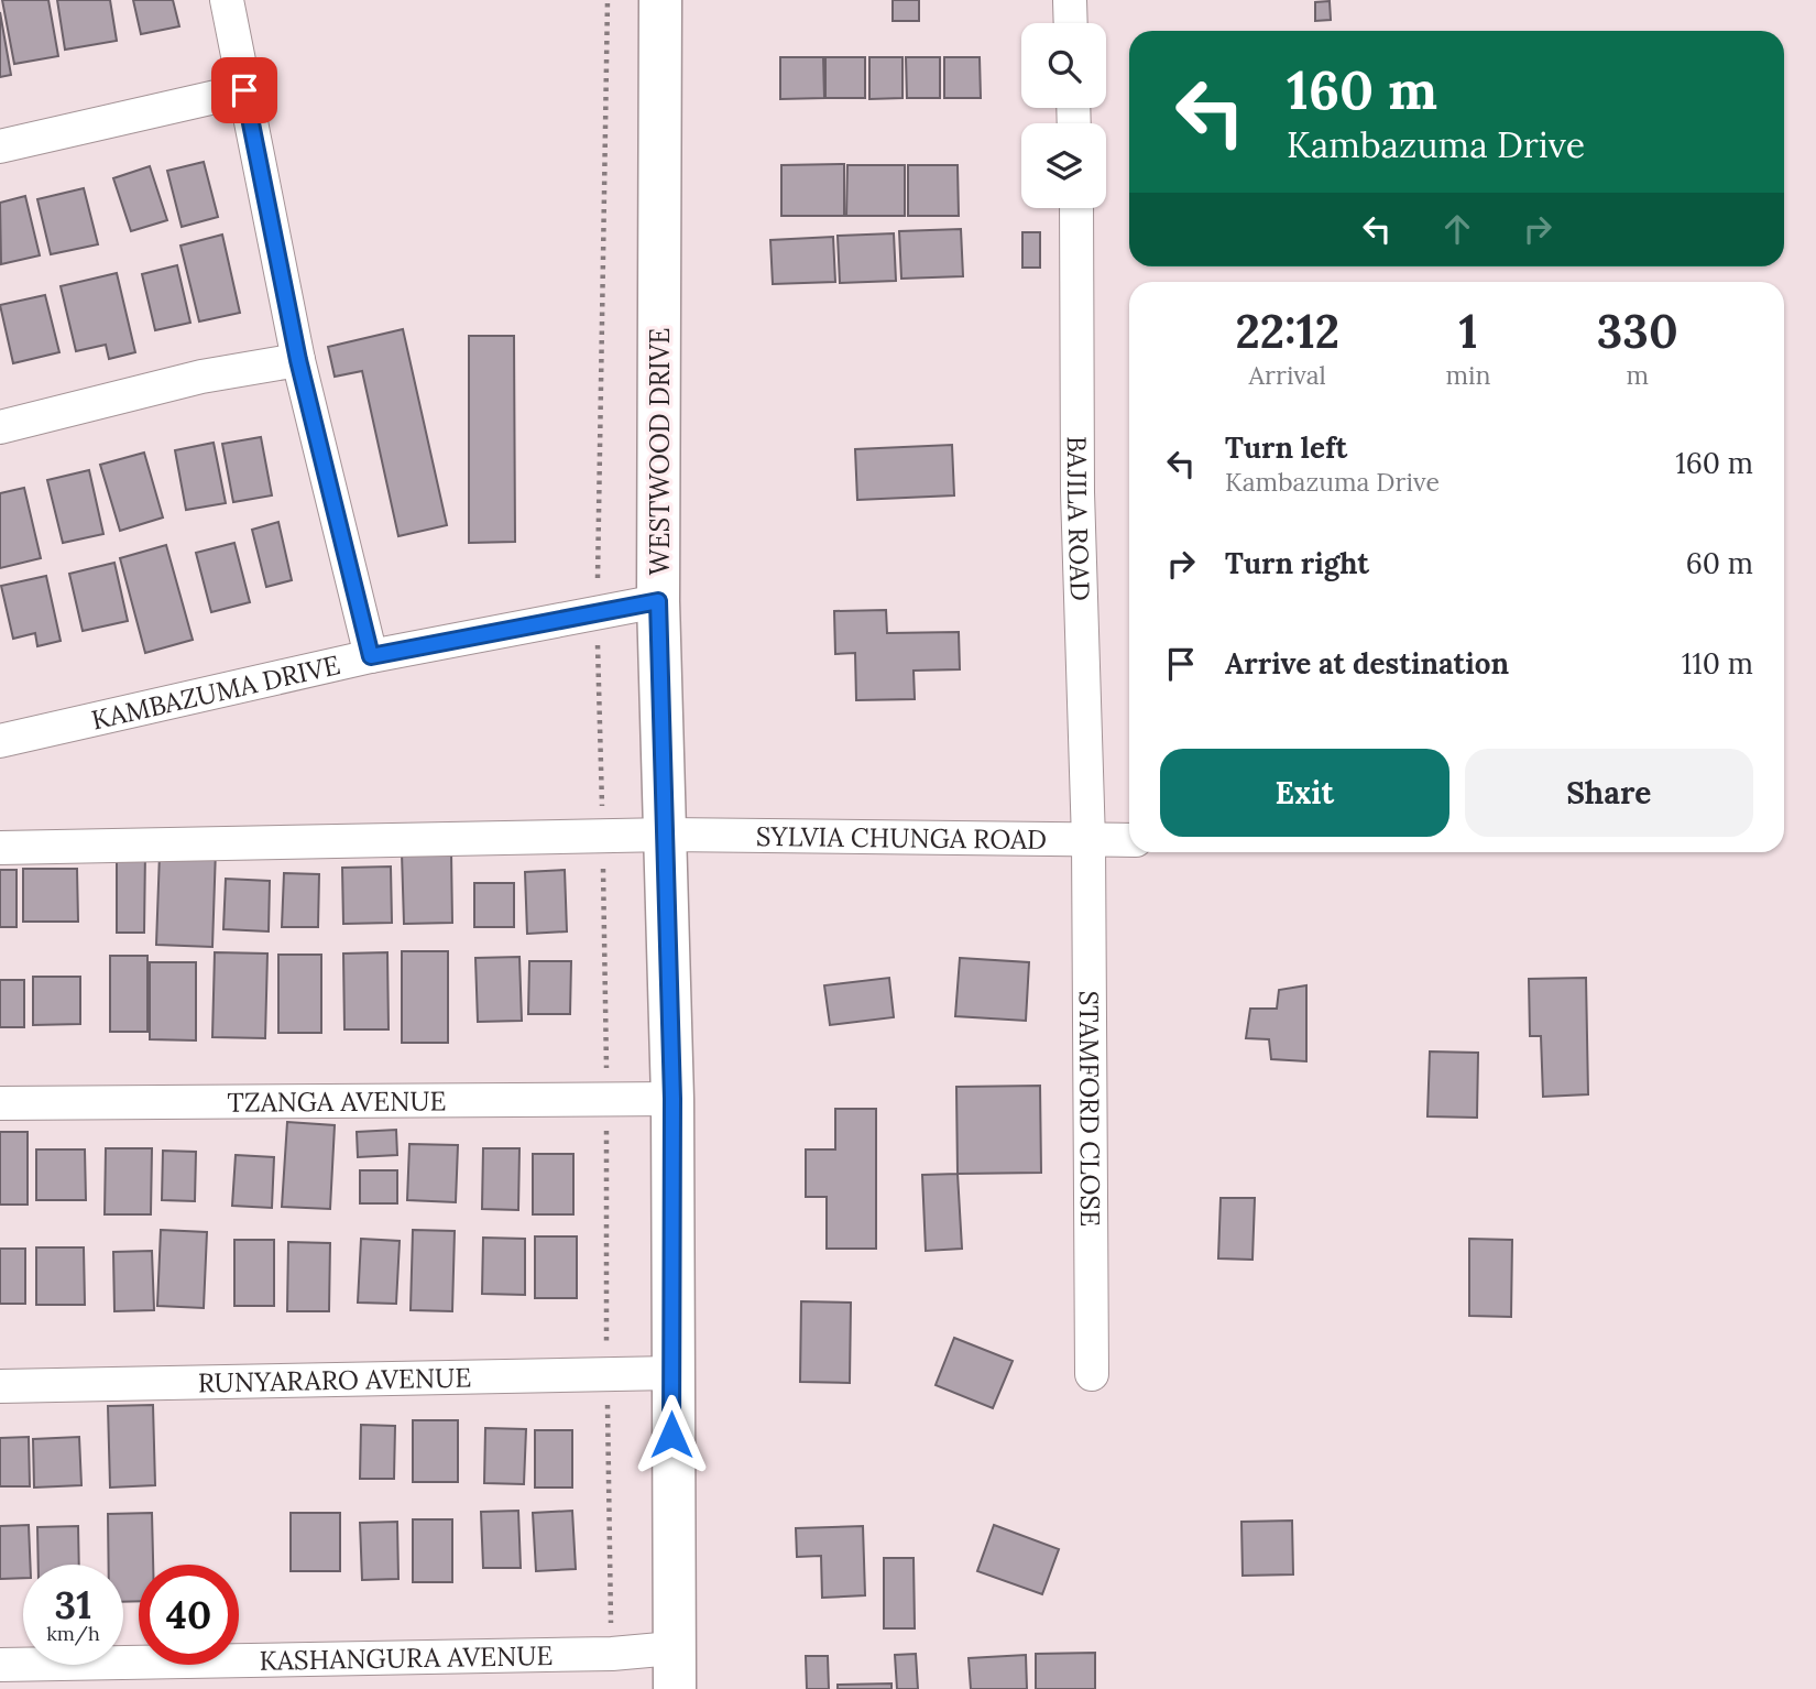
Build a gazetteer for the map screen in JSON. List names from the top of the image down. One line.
{"streets":{"street":["WESTWOOD DRIVE","BAJILA ROAD","KAMBAZUMA DRIVE","SYLVIA CHUNGA ROAD","TZANGA AVENUE","STAMFORD CLOSE","RUNYARARO AVENUE","KASHANGURA AVENUE"]},"crossings":[["WESTWOOD DRIVE","KAMBAZUMA DRIVE"],["WESTWOOD DRIVE","SYLVIA CHUNGA ROAD"],["WESTWOOD DRIVE","TZANGA AVENUE"],["WESTWOOD DRIVE","RUNYARARO AVENUE"],["WESTWOOD DRIVE","KASHANGURA AVENUE"],["BAJILA ROAD","SYLVIA CHUNGA ROAD"],["BAJILA ROAD","STAMFORD CLOSE"],["SYLVIA CHUNGA ROAD","STAMFORD CLOSE"]],"page":{"turn":["160 m","Kambazuma Drive"],"eta":["22:12","Arrival","1","min","330","m"],"list":[{"name":"Turn left","note":"Kambazuma Drive","value":"160 m"},{"name":"Turn right","value":"60 m"},{"name":"Arrive at destination","value":"110 m"}],"buttons":["Exit","Share"],"speed":"31 km/h","limit":"40"}}
